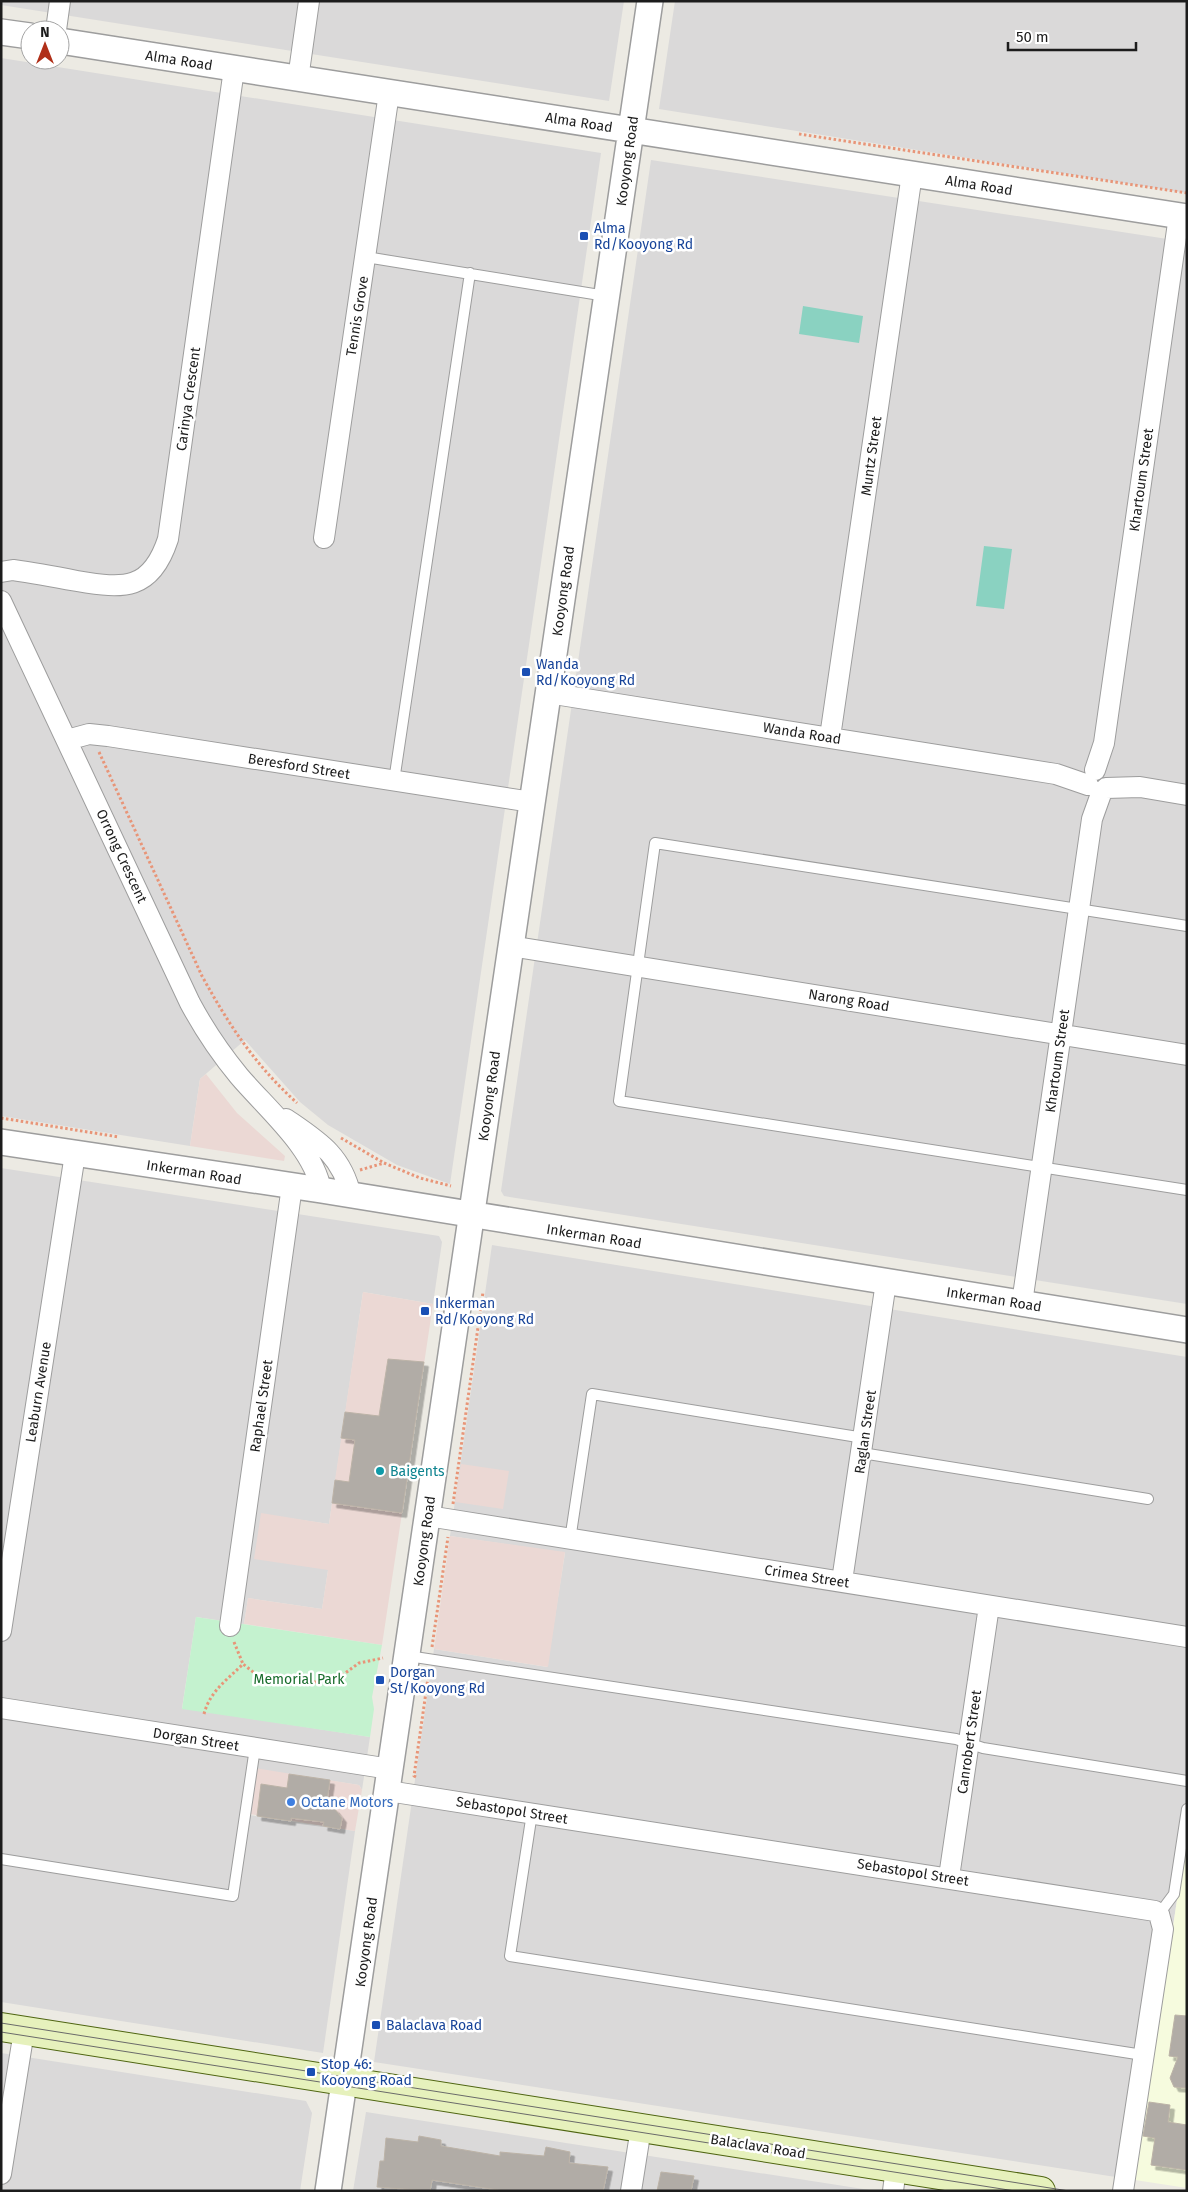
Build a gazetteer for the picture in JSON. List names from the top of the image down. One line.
{"streets":{"main road":["Balaclava Road"],"street":["Alma Road","Kooyong Road","Tennis Grove","Carinya Crescent","Muntz Street","Khartoum Street","Wanda Road","Beresford Street","Orrong Crescent","Narong Road","Inkerman Road","Leaburn Avenue","Raphael Street","Raglan Street","Crimea Street","Dorgan Street","Canrobert Street","Sebastopol Street"]},"crossings":[["Alma Road","Kooyong Road"],["Alma Road","Tennis Grove"],["Alma Road","Carinya Crescent"],["Alma Road","Muntz Street"],["Alma Road","Khartoum Street"],["Kooyong Road","Wanda Road"],["Kooyong Road","Beresford Street"],["Kooyong Road","Narong Road"],["Kooyong Road","Inkerman Road"],["Kooyong Road","Crimea Street"],["Kooyong Road","Dorgan Street"],["Kooyong Road","Sebastopol Street"],["Kooyong Road","Balaclava Road"],["Muntz Street","Wanda Road"],["Khartoum Street","Wanda Road"],["Khartoum Street","Narong Road"],["Khartoum Street","Inkerman Road"],["Beresford Street","Orrong Crescent"],["Orrong Crescent","Inkerman Road"],["Inkerman Road","Leaburn Avenue"],["Inkerman Road","Raphael Street"],["Inkerman Road","Raglan Street"],["Raglan Street","Crimea Street"],["Crimea Street","Canrobert Street"],["Dorgan Street","Sebastopol Street"],["Canrobert Street","Sebastopol Street"]],"parks":["Memorial Park"],"places":{"transit":["Alma Rd/Kooyong Rd","Wanda Rd/Kooyong Rd","Inkerman Rd/Kooyong Rd","Dorgan St/Kooyong Rd","Balaclava Road","Stop 46: Kooyong Road"],"other":["Baigents","Octane Motors"]},"scale_bar":"50 m","north":"top"}
